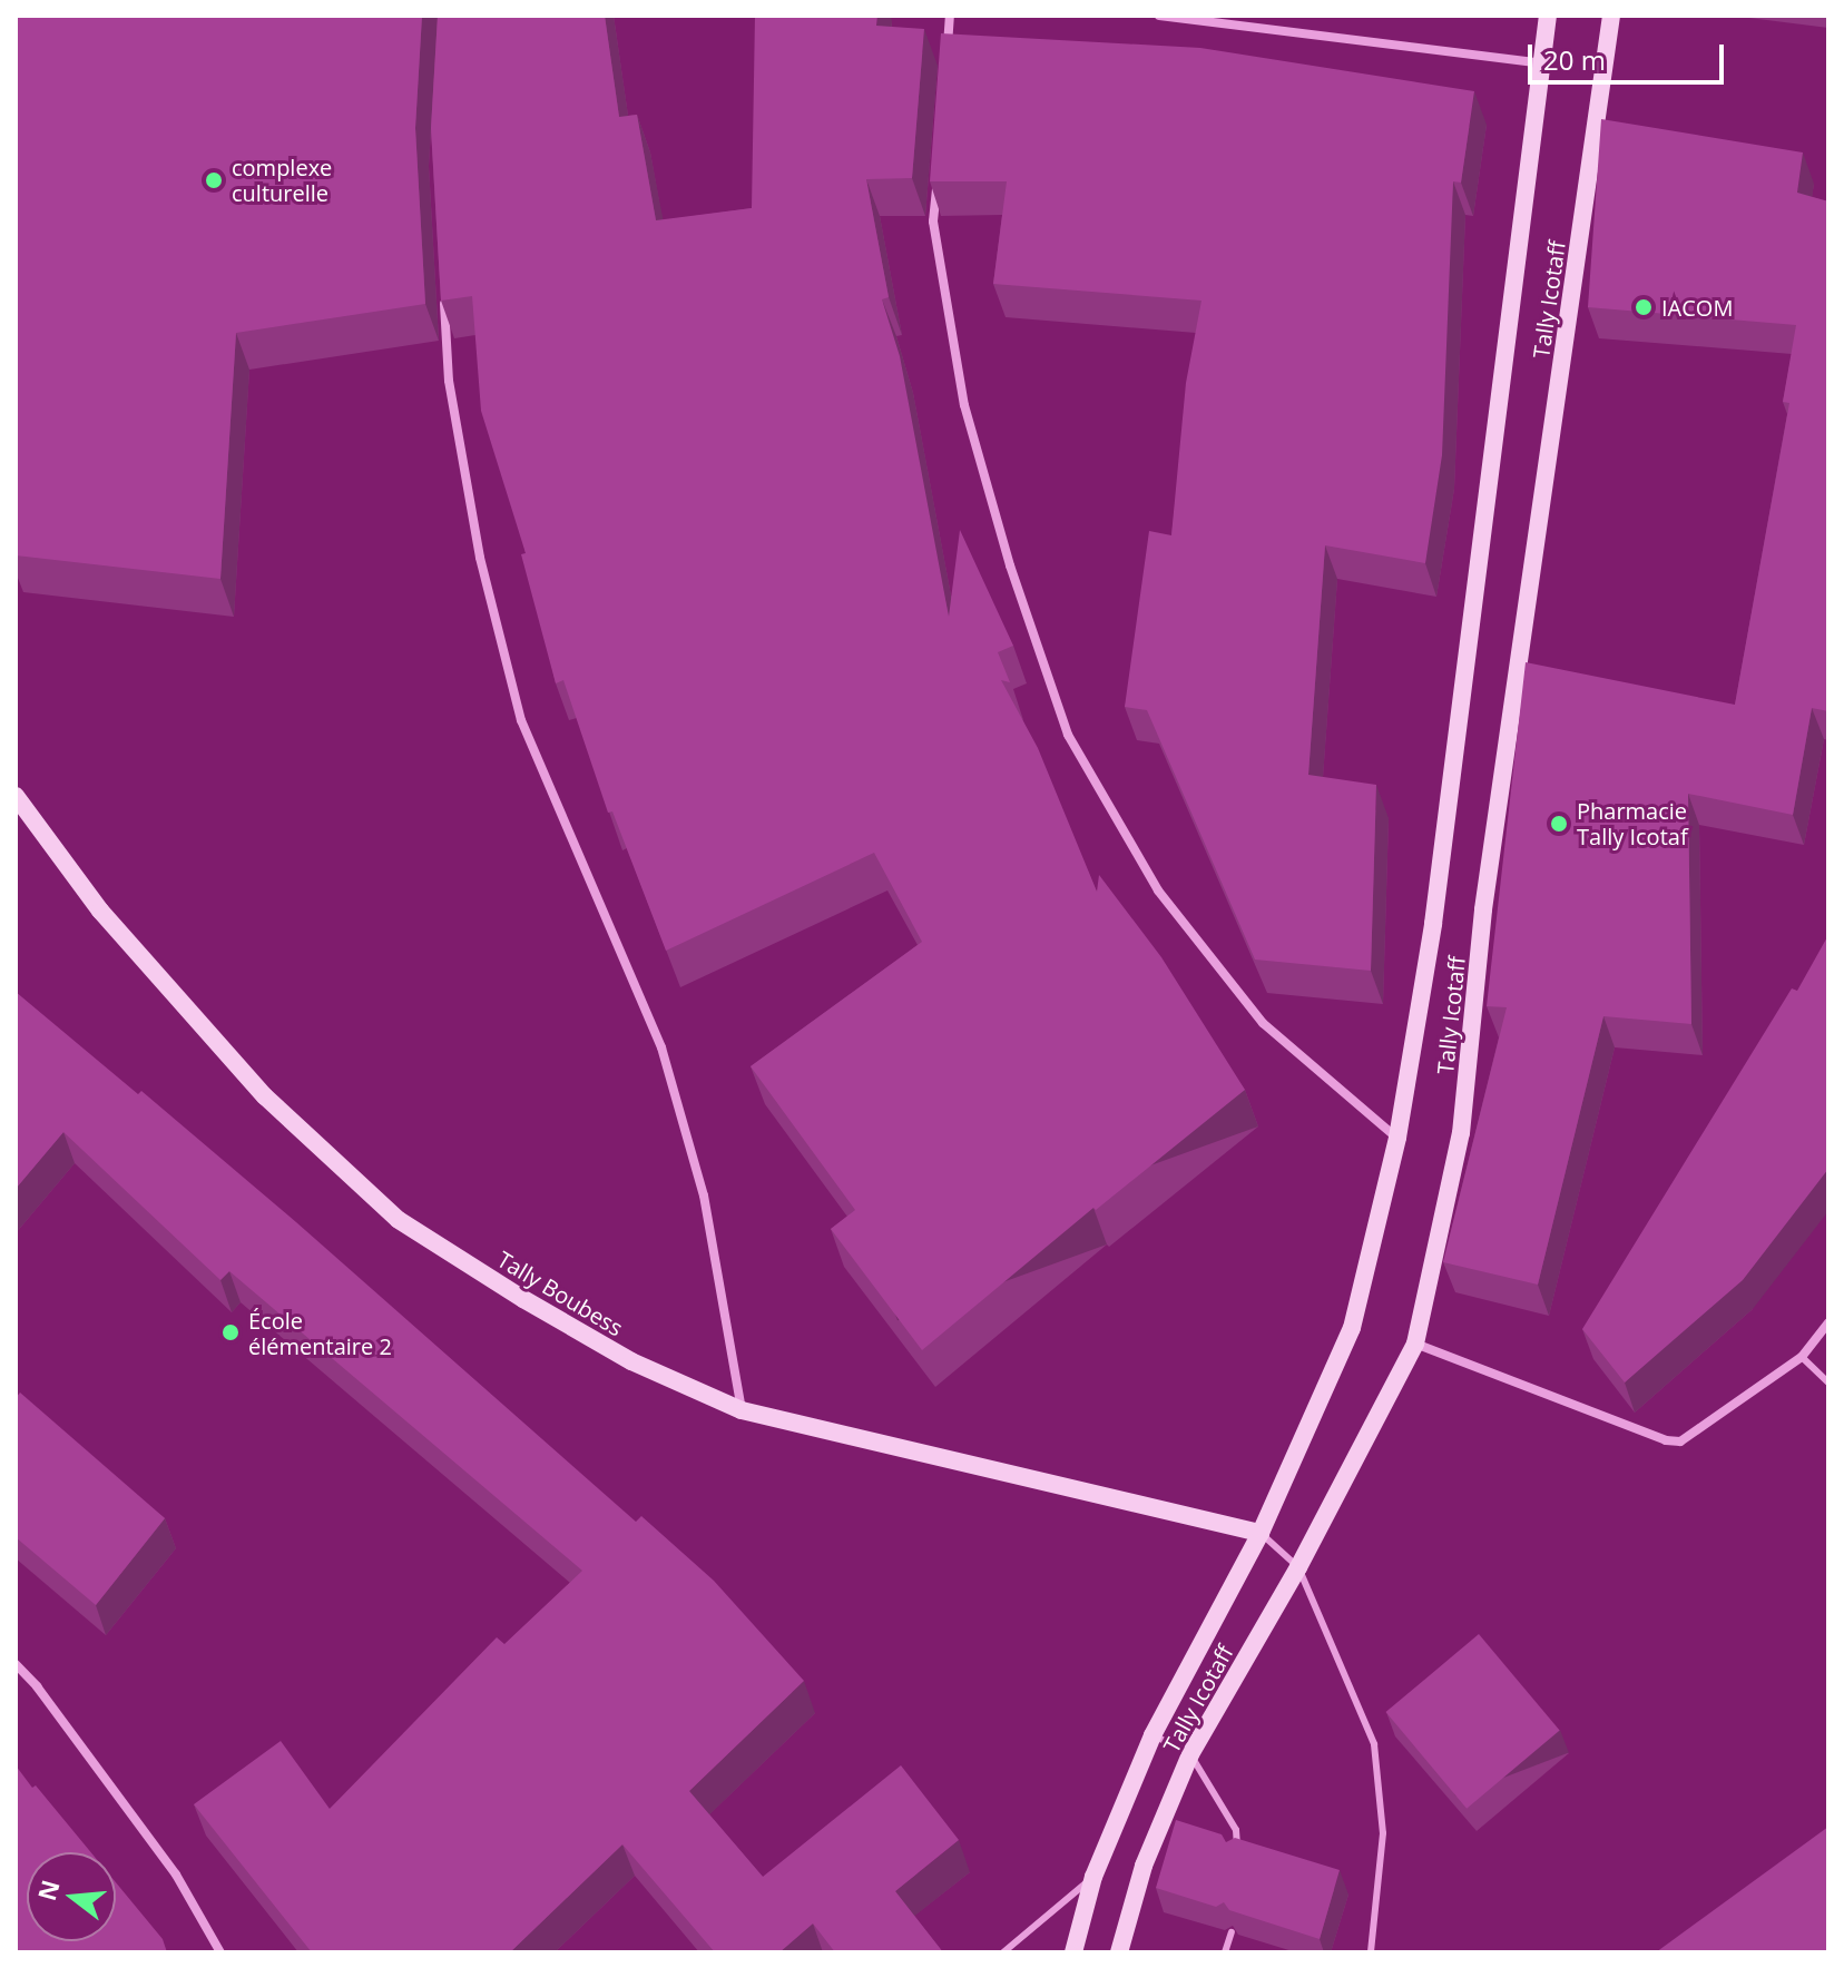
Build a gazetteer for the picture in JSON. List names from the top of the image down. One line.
{"streets":{"street":["Tally Icotaff","Tally Boubess"]},"crossings":[["Tally Icotaff","Tally Boubess"]],"places":["complexe culturelle","IACOM","Pharmacie Tally Icotaf","École élémentaire 2"],"scale_bar":"20 m","north":"left"}
